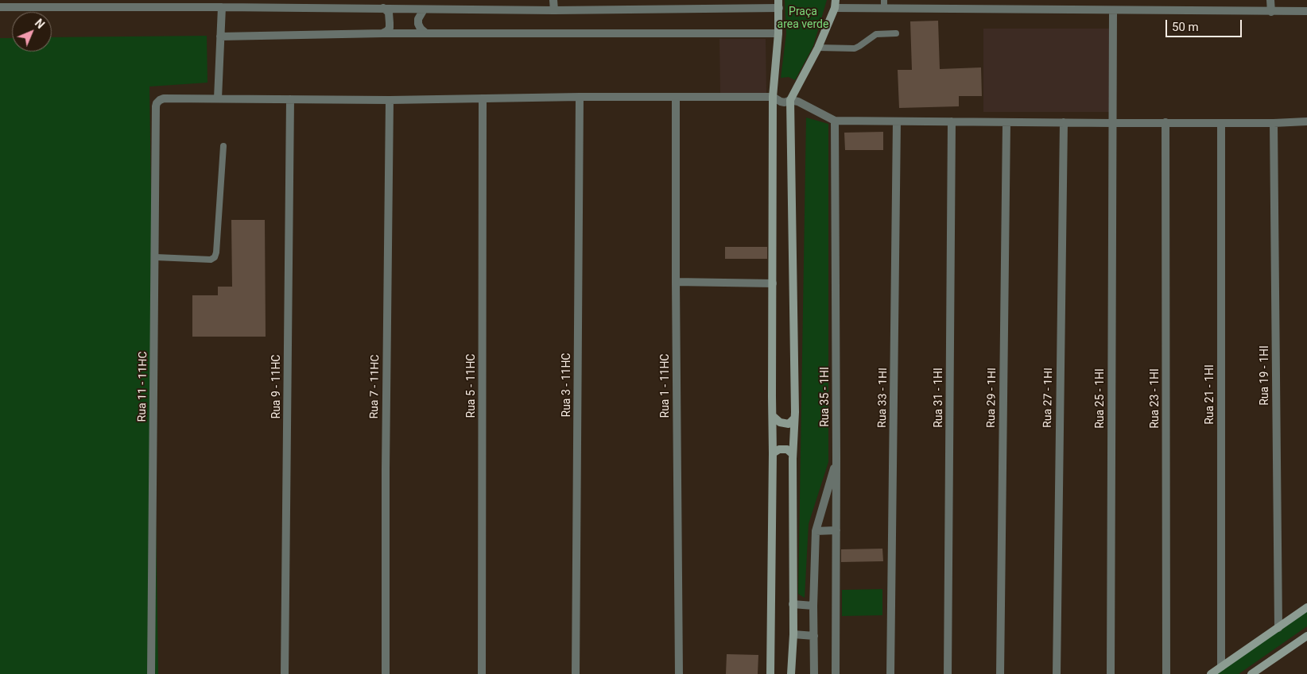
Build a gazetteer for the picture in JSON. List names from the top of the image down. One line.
{"streets":{"street":["Rua 19 - 1HI","Rua 3 - 11HC","Rua 5 - 11HC","Rua 1 - 11HC","Rua 11 - 11HC","Rua 9 - 11HC","Rua 7 - 11HC","Rua 21 - 1HI","Rua 35 - 1HI","Rua 33 - 1HI","Rua 31 - 1HI","Rua 29 - 1HI","Rua 27 - 1HI","Rua 25 - 1HI","Rua 23 - 1HI"]},"parks":["Praça area verde"],"scale_bar":"50 m","north":"top right"}
